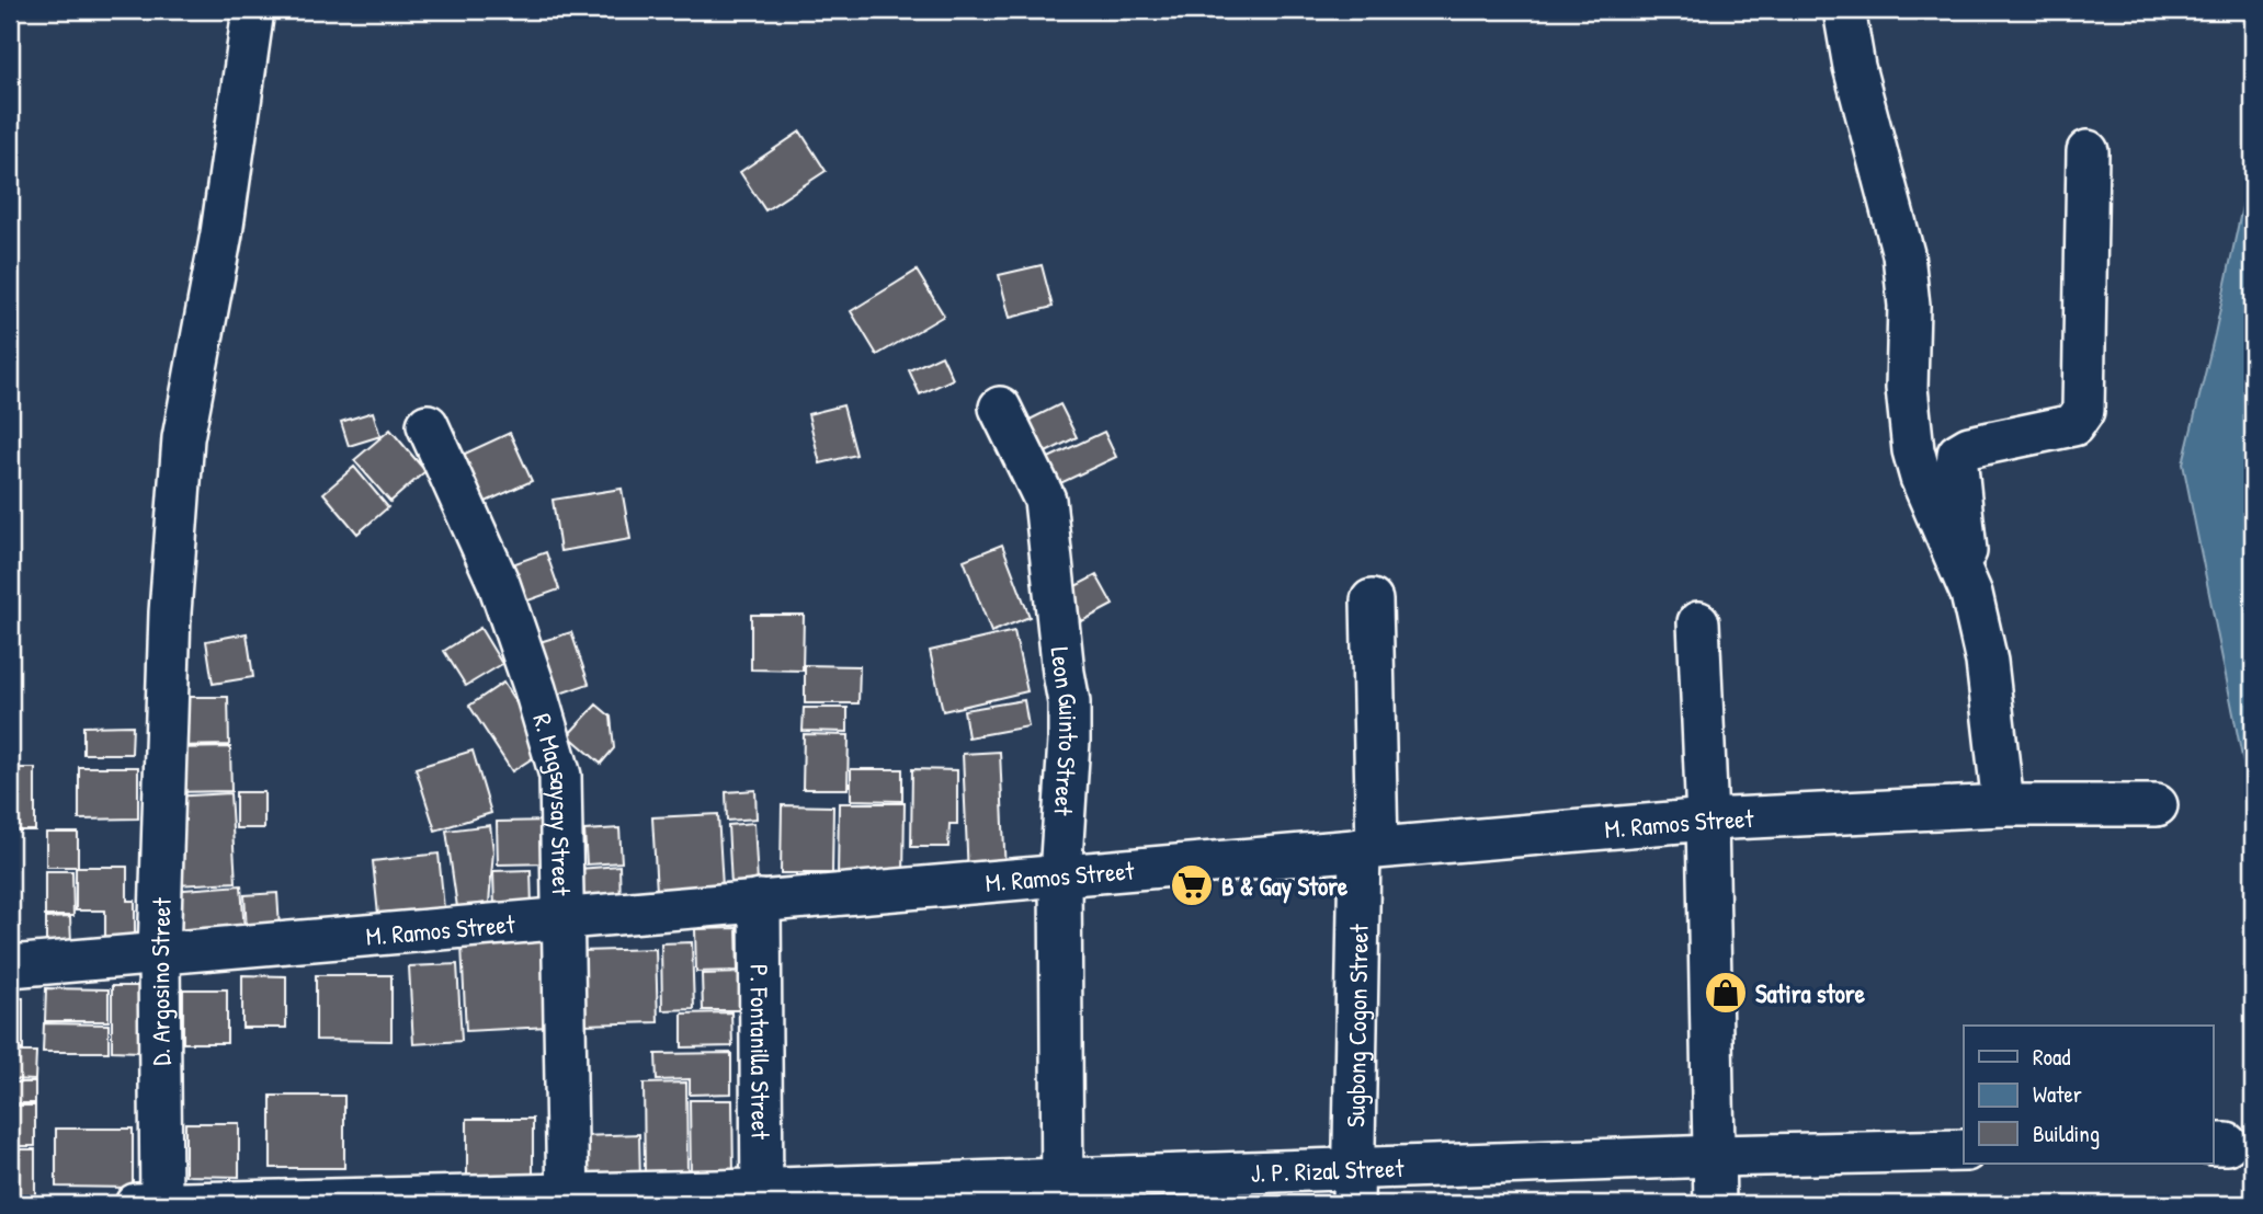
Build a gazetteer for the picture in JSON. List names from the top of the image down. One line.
{"streets":{"street":["Leon Guinto Street","R. Magsaysay Street","M. Ramos Street","D. Argosino Street","Sugbong Cogon Street","P. Fontanilla Street","J. P. Rizal Street"]},"crossings":[["Leon Guinto Street","M. Ramos Street"],["Leon Guinto Street","J. P. Rizal Street"],["R. Magsaysay Street","M. Ramos Street"],["R. Magsaysay Street","J. P. Rizal Street"],["M. Ramos Street","D. Argosino Street"],["M. Ramos Street","Sugbong Cogon Street"],["M. Ramos Street","P. Fontanilla Street"],["D. Argosino Street","J. P. Rizal Street"],["Sugbong Cogon Street","J. P. Rizal Street"],["P. Fontanilla Street","J. P. Rizal Street"]],"places":{"supermarket":["B & Gay Store"],"shop":["Satira store"]},"legend":["Road","Water","Building"]}
